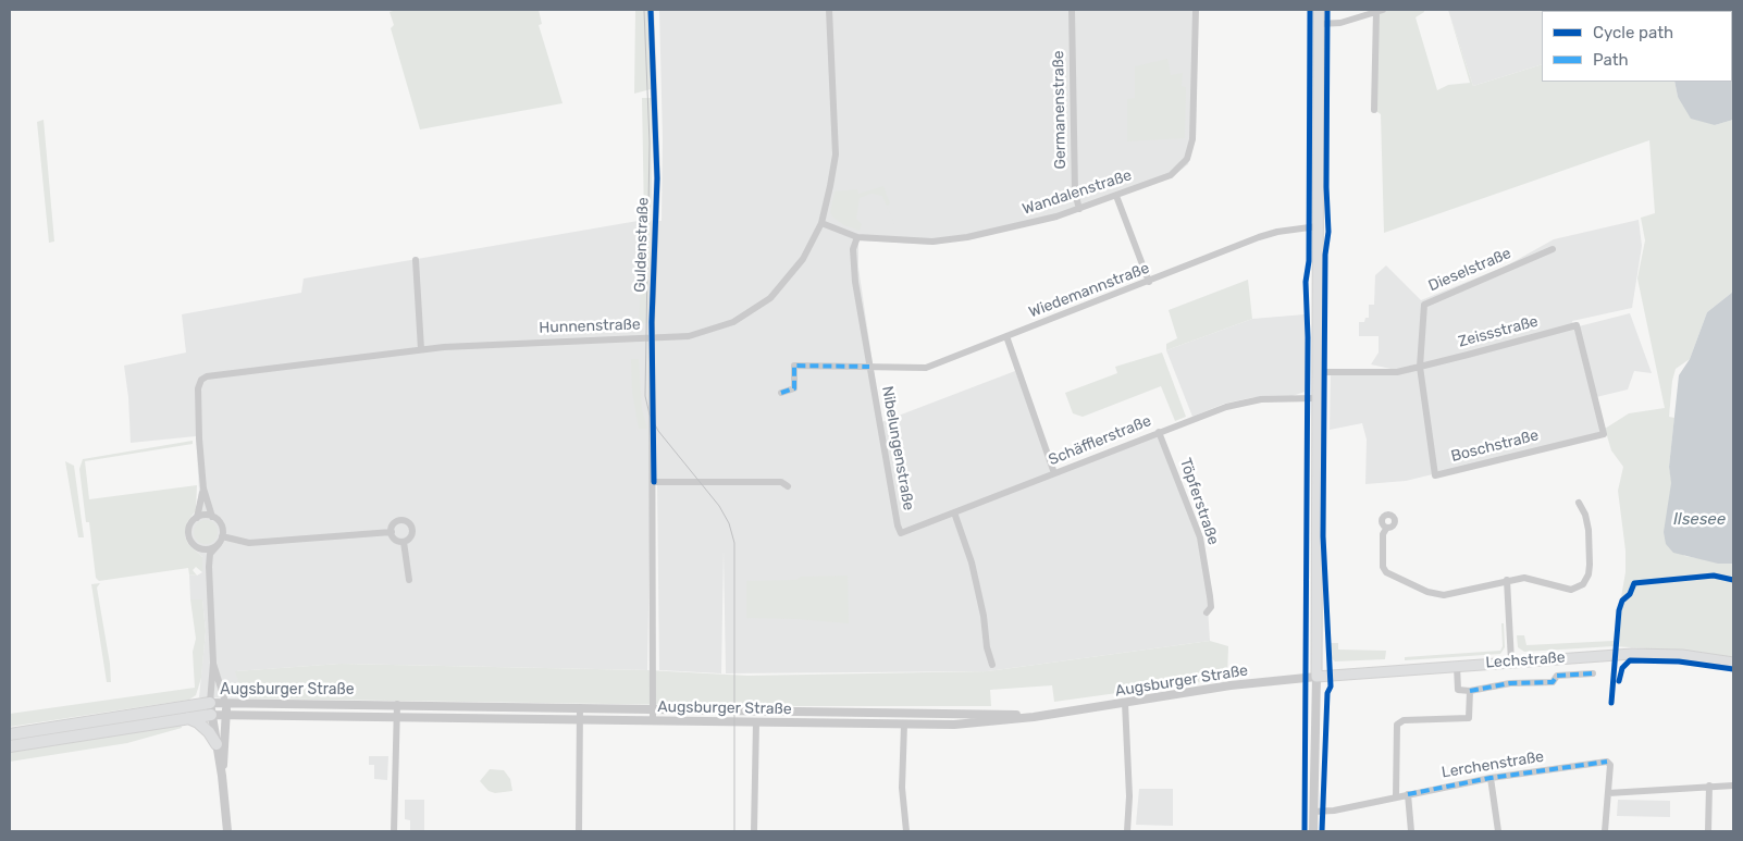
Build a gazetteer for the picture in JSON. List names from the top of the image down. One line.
{"streets":{"main road":["Lechstraße"],"street":["Germanenstraße","Wandalenstraße","Guldenstraße","Dieselstraße","Wiedemannstraße","Hunnenstraße","Zeissstraße","Schäfflerstraße","Boschstraße","Nibelungenstraße","Töpferstraße","Augsburger Straße","Lerchenstraße"]},"crossings":[["Germanenstraße","Wandalenstraße"],["Wandalenstraße","Hunnenstraße"],["Wandalenstraße","Nibelungenstraße"],["Guldenstraße","Hunnenstraße"],["Guldenstraße","Augsburger Straße"],["Dieselstraße","Zeissstraße"],["Dieselstraße","Boschstraße"],["Wiedemannstraße","Nibelungenstraße"],["Hunnenstraße","Augsburger Straße"],["Zeissstraße","Boschstraße"],["Schäfflerstraße","Nibelungenstraße"],["Schäfflerstraße","Töpferstraße"],["Lechstraße","Augsburger Straße"]],"water":["Ilsesee"],"legend":["Cycle path","Path"]}
